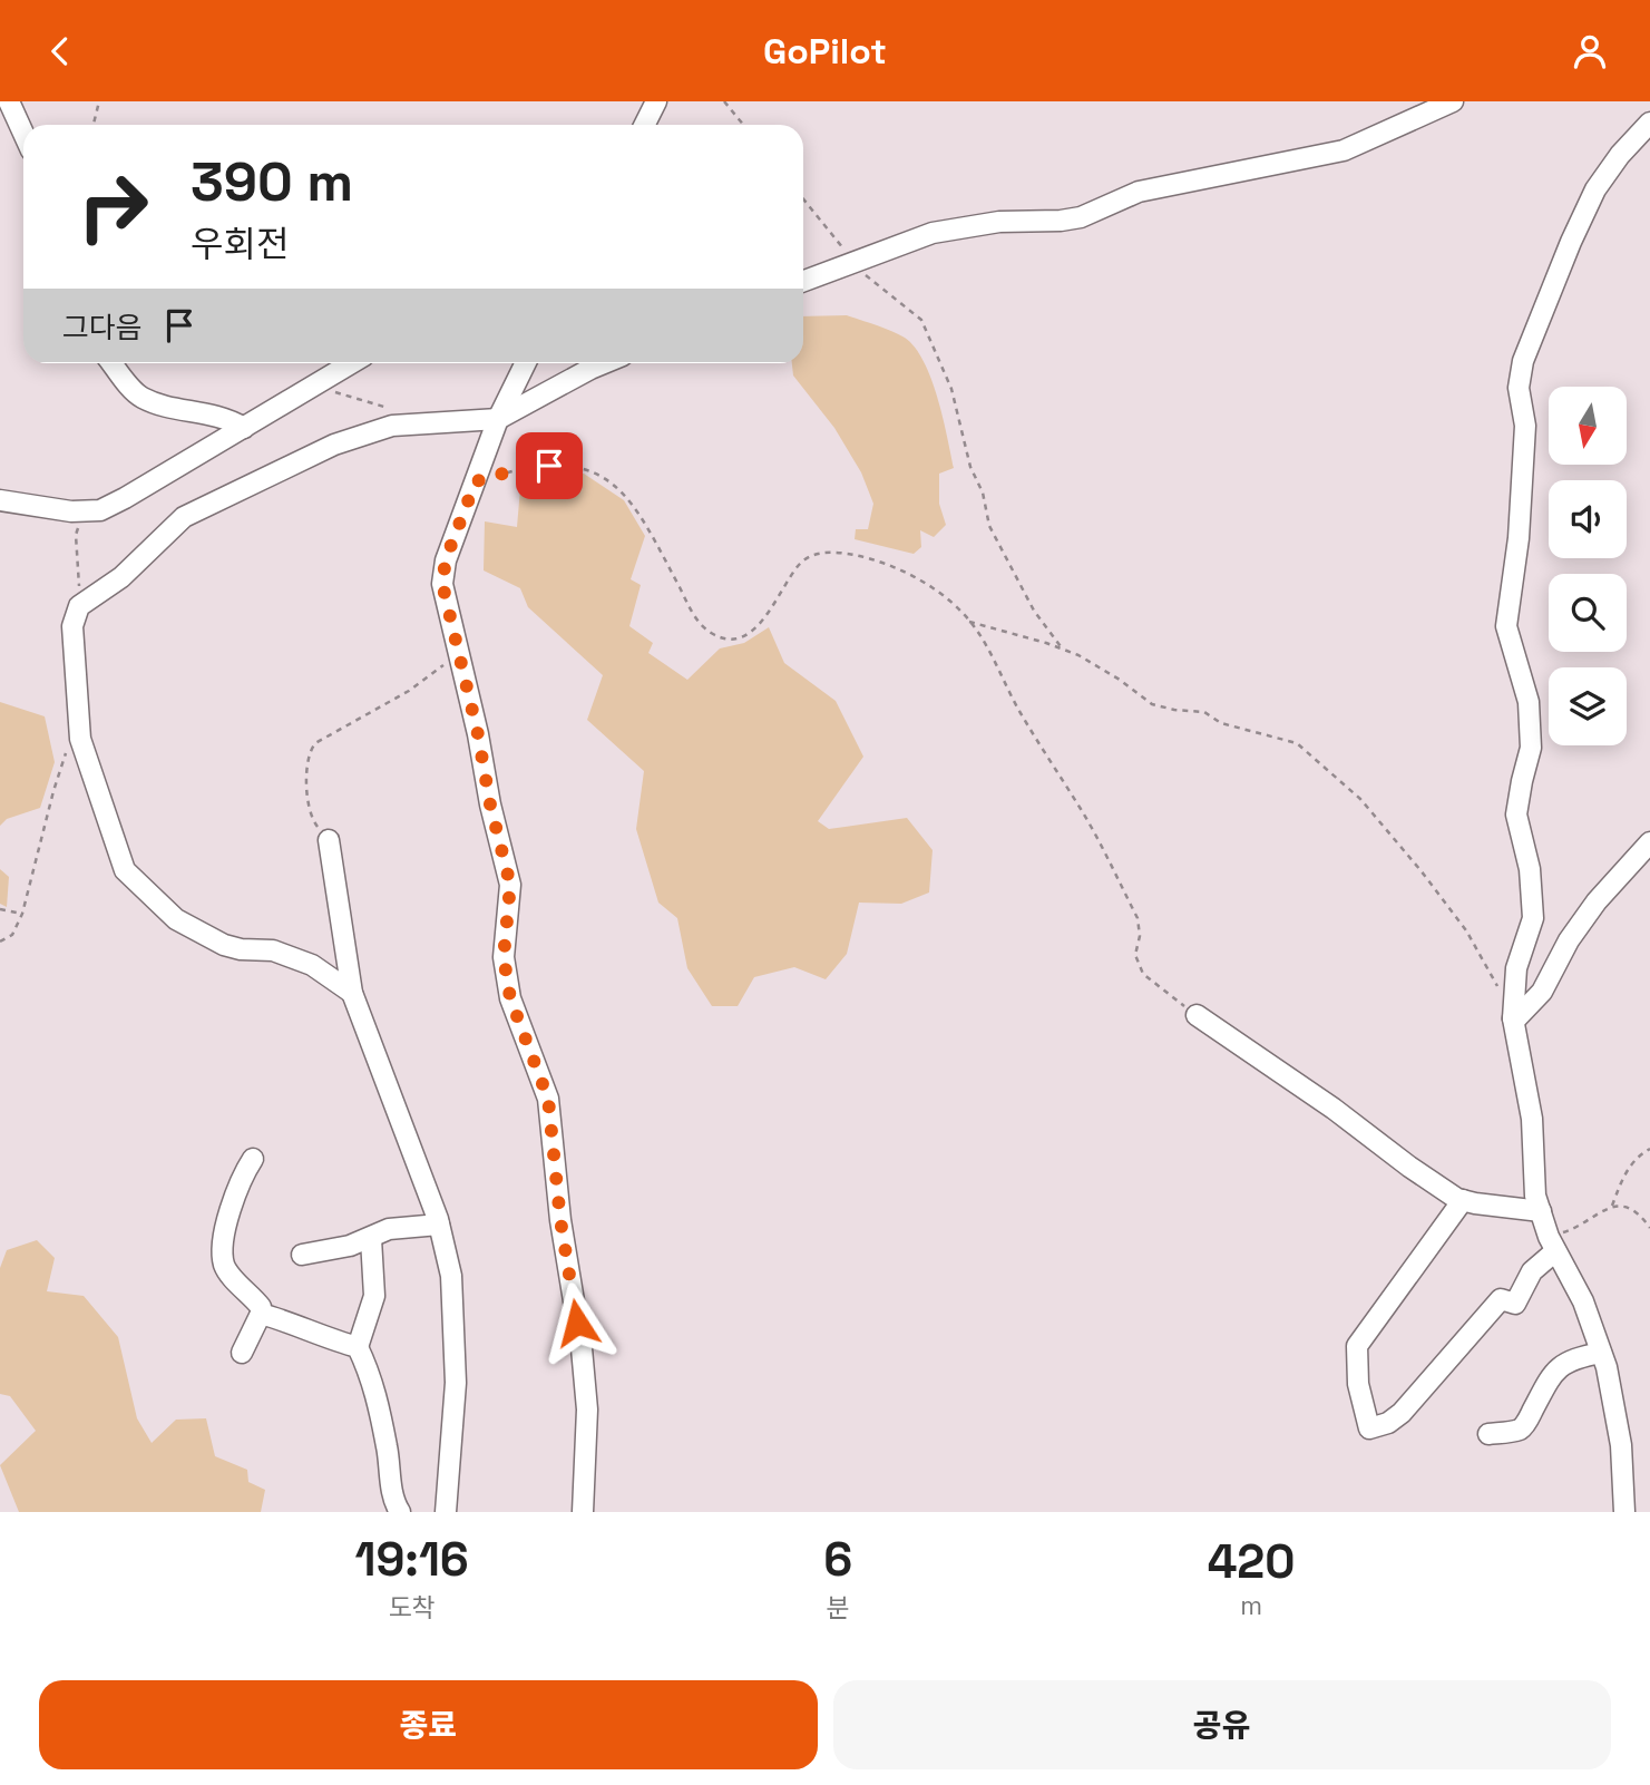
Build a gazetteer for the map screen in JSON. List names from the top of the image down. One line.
{"north":"bottom","page":{"header":"GoPilot","turn":["390 m","우회전"],"then":"그다음","eta":["19:16","도착","6","분","420","m"],"buttons":["종료","공유"]}}
